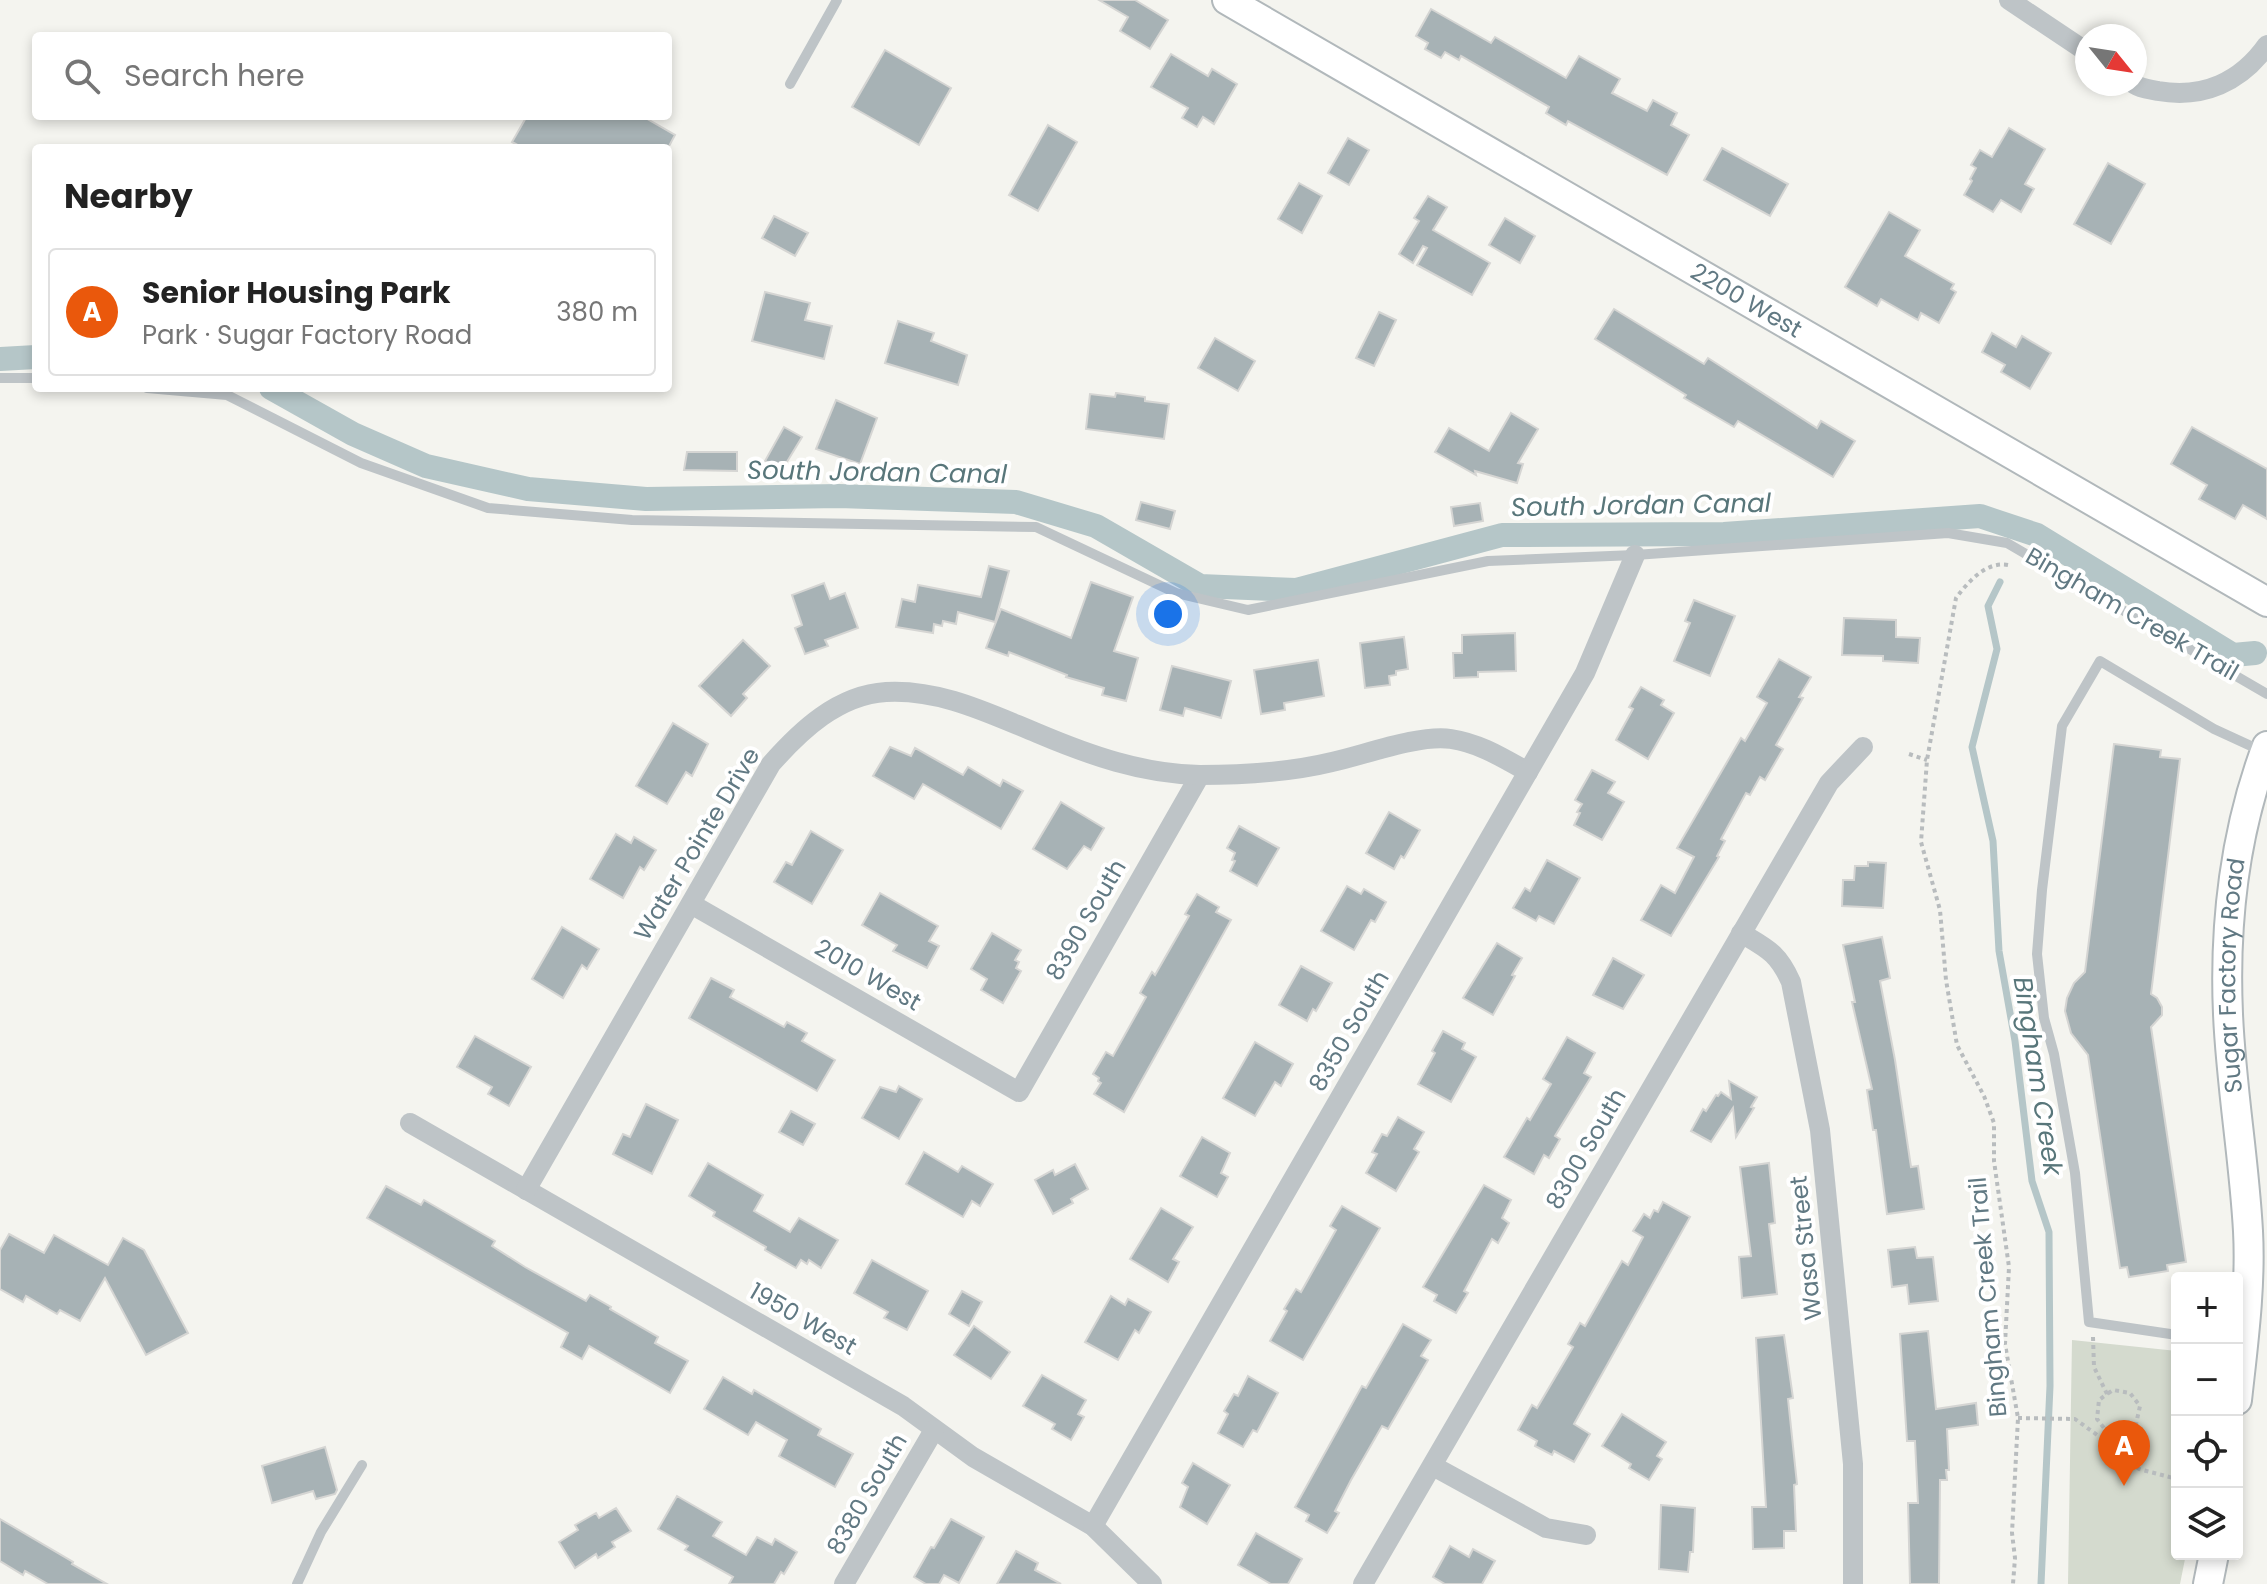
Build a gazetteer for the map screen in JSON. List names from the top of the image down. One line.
{"streets":{"street":["2200 West","Water Pointe Drive","8390 South","2010 West","Sugar Factory Road","8350 South","8300 South","Wasa Street","1950 West","8380 South"],"path":["Bingham Creek Trail"]},"crossings":[["Water Pointe Drive","8390 South"],["Water Pointe Drive","2010 West"],["Water Pointe Drive","8350 South"],["Water Pointe Drive","1950 West"],["8390 South","2010 West"],["8350 South","1950 West"],["8300 South","Wasa Street"],["1950 West","8380 South"]],"water":["South Jordan Canal","Bingham Creek"],"north":"bottom right","page":{"search":"Search here","heading":"Nearby","list":[{"mark":"A","name":"Senior Housing Park","note":"Park · Sugar Factory Road","value":"380 m"}],"map_buttons":["+","−"],"pins":"A"}}
